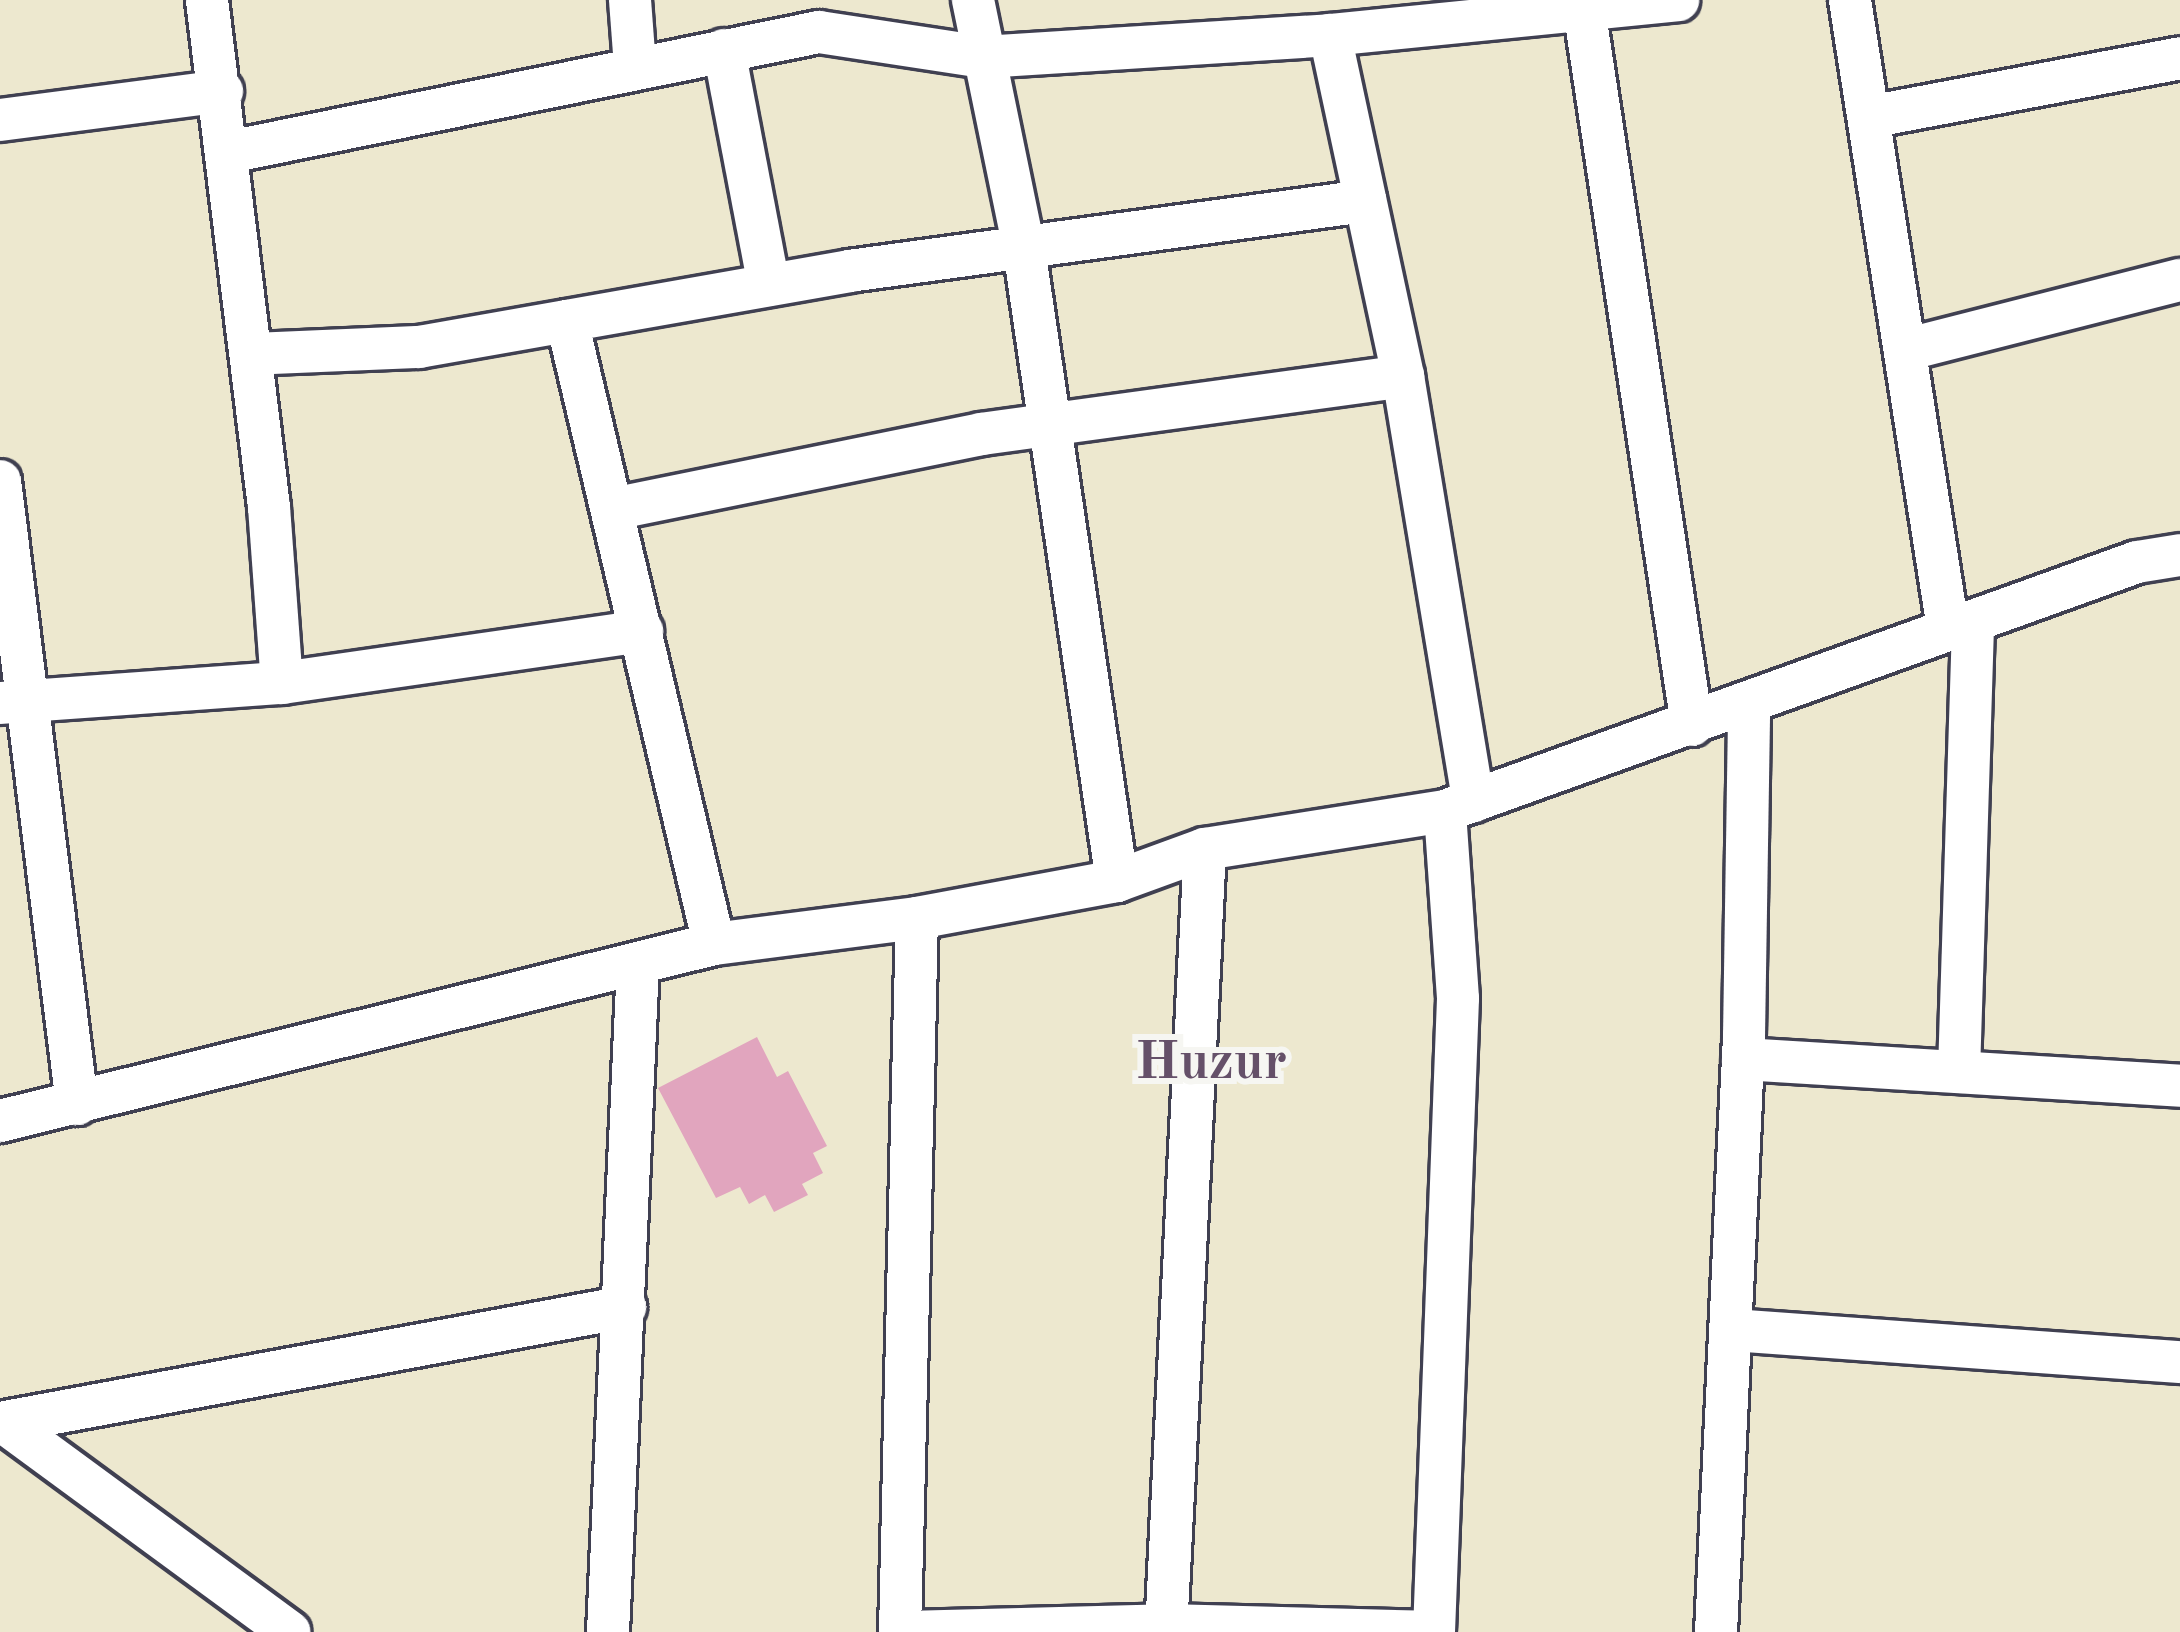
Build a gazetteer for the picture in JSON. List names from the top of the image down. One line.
{"districts":["Huzur"]}
